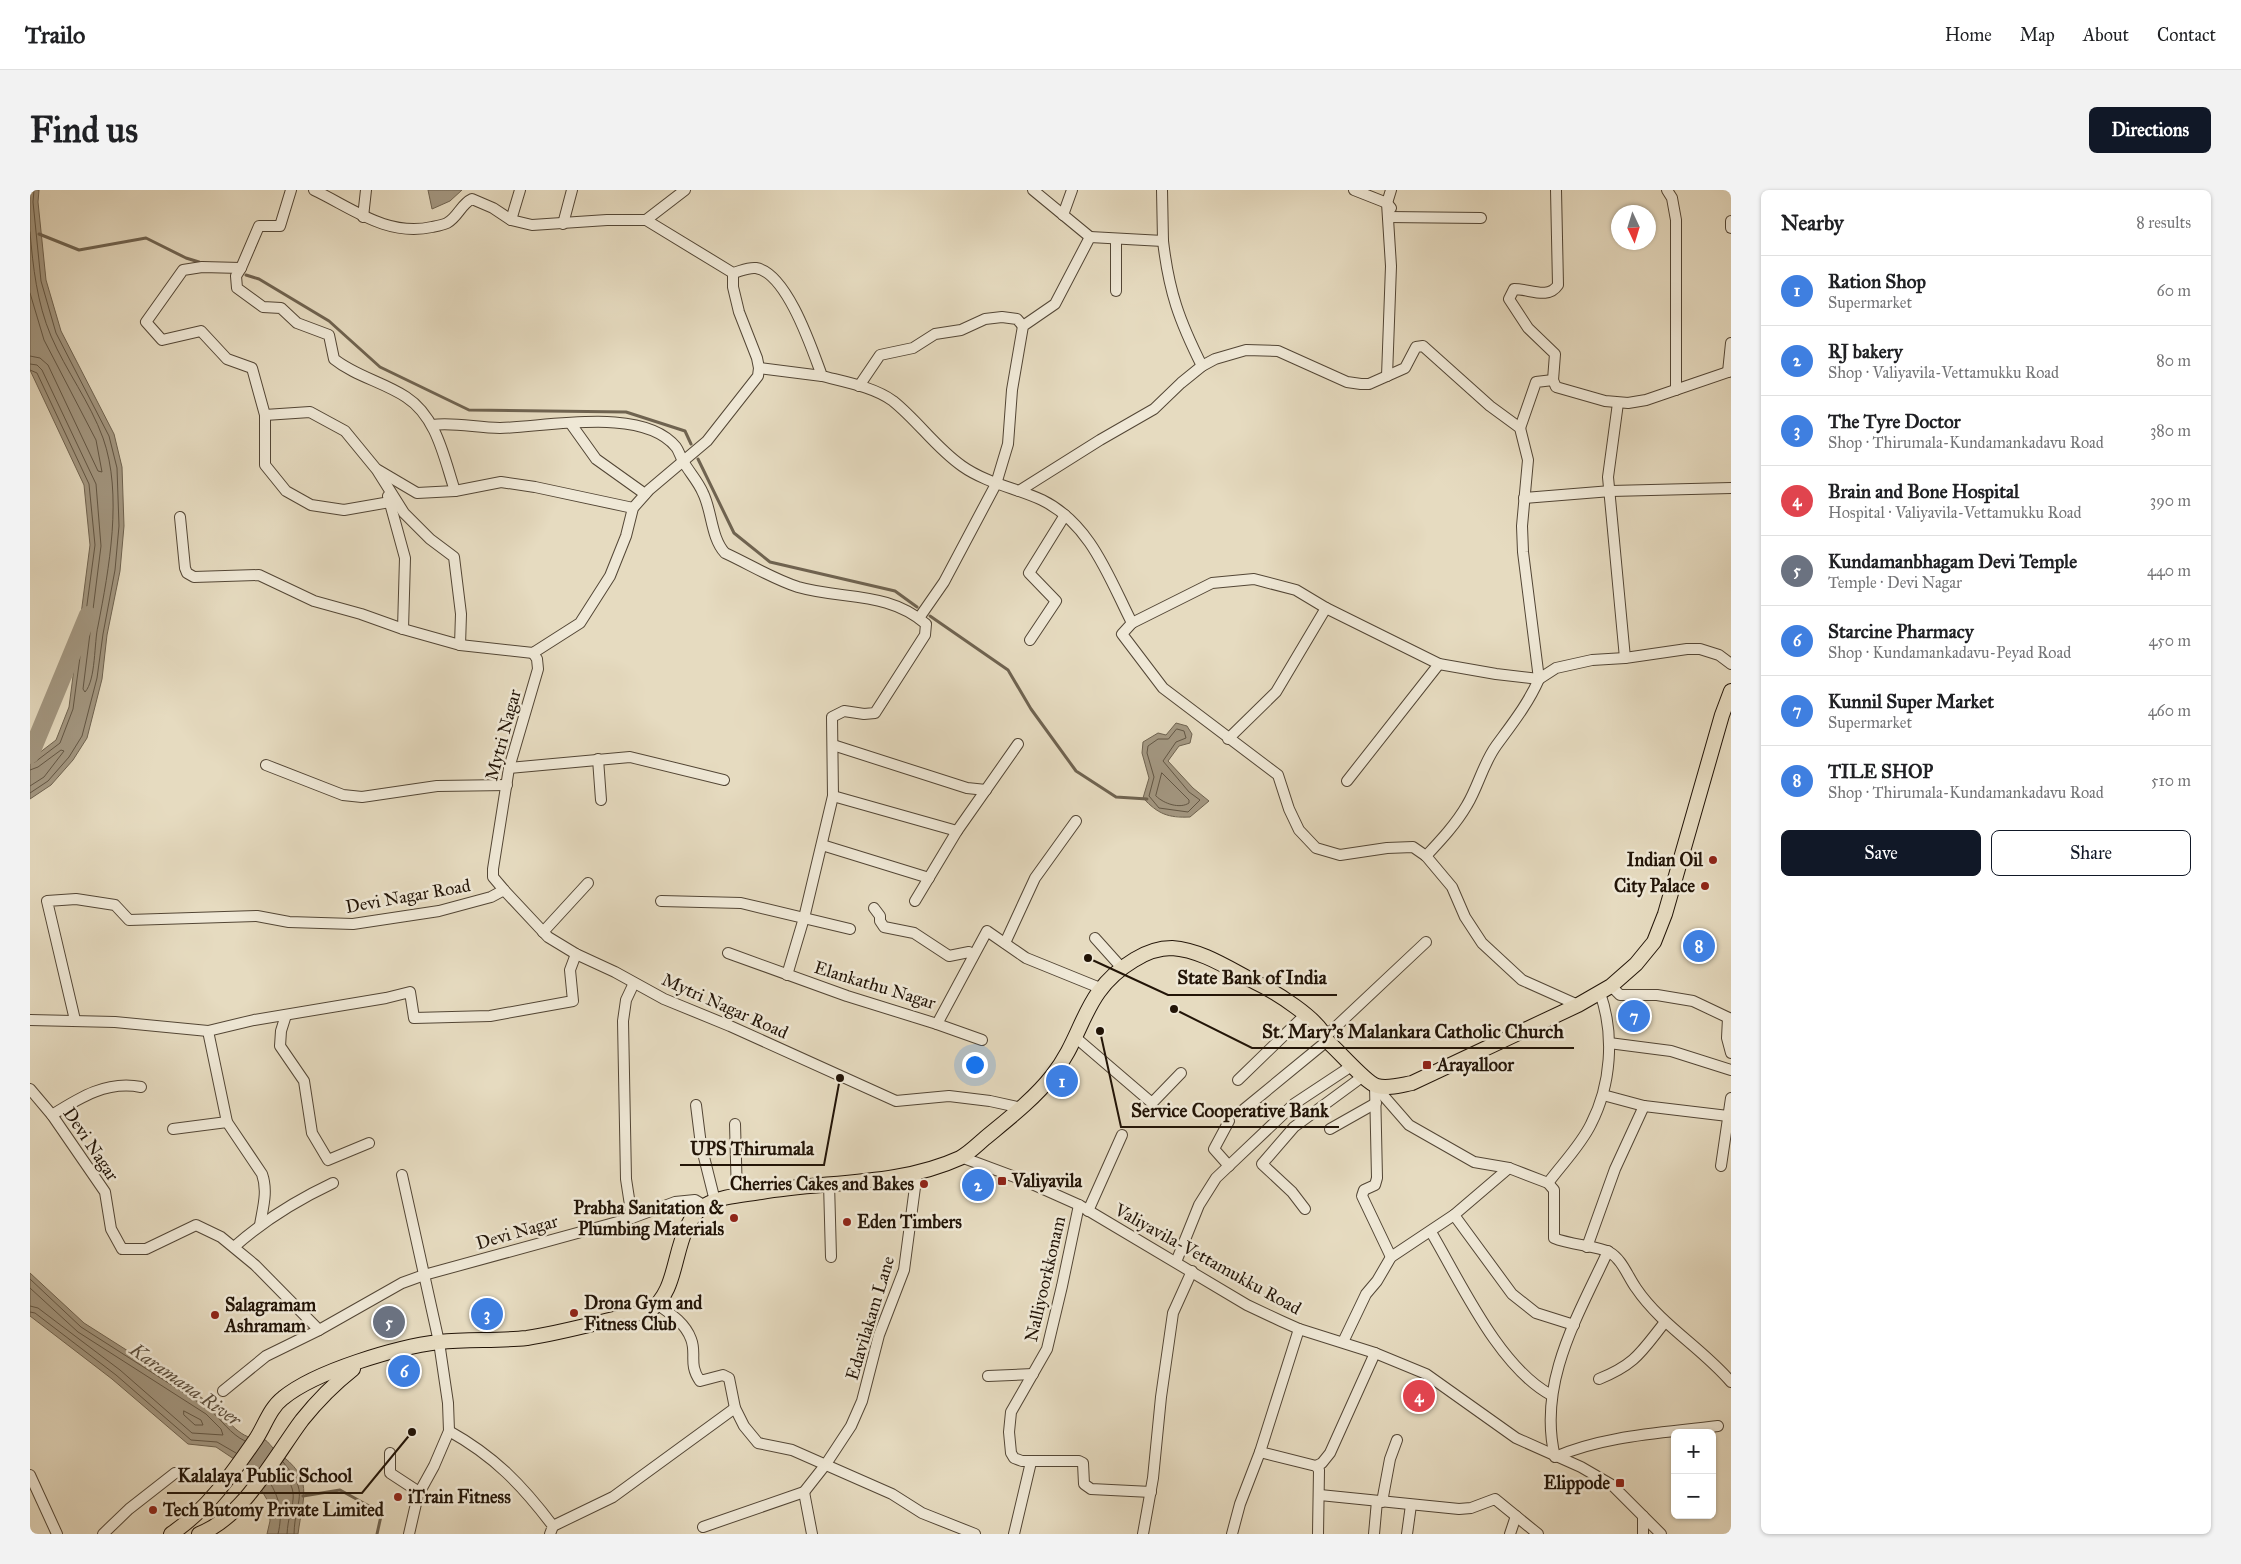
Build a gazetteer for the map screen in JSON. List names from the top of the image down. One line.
{"streets":{"street":["Mytri Nagar","Devi Nagar Road","Elankathu Nagar","Mytri Nagar Road","Devi Nagar","Valiyavila-Vettamukku Road","Nalliyoorkkonam","Edavilakam Lane"]},"crossings":[["Mytri Nagar","Mytri Nagar Road"],["Devi Nagar Road","Mytri Nagar Road"],["Valiyavila-Vettamukku Road","Nalliyoorkkonam"]],"water":["Karamana River"],"places":{"other":["Indian Oil","City Palace","State Bank of India","St. Mary's Malankara Catholic Church","Service Cooperative Bank","UPS Thirumala","Cherries Cakes and Bakes","Prabha Sanitation & Plumbing Materials","Eden Timbers","Drona Gym and Fitness Club","Salagramam Ashramam","Kalalaya Public School","iTrain Fitness","Tech Butomy Private Limited"],"transit":["Arayalloor","Valiyavila","Elippode"]},"north":"bottom","page":{"header":"Trailo","nav":["Home","Map","About","Contact"],"buttons":["Directions",["Save","Share"]],"title":"Find us","heading":["Nearby","8 results"],"list":[{"mark":"1","name":"Ration Shop","note":"Supermarket","value":"60 m"},{"mark":"2","name":"RJ bakery","note":"Shop · Valiyavila-Vettamukku Road","value":"80 m"},{"mark":"3","name":"The Tyre Doctor","note":"Shop · Thirumala-Kundamankadavu Road","value":"380 m"},{"mark":"4","name":"Brain and Bone Hospital","note":"Hospital · Valiyavila-Vettamukku Road","value":"390 m"},{"mark":"5","name":"Kundamanbhagam Devi Temple","note":"Temple · Devi Nagar","value":"440 m"},{"mark":"6","name":"Starcine Pharmacy","note":"Shop · Kundamankadavu-Peyad Road","value":"450 m"},{"mark":"7","name":"Kunnil Super Market","note":"Supermarket","value":"460 m"},{"mark":"8","name":"TILE SHOP","note":"Shop · Thirumala-Kundamankadavu Road","value":"510 m"}],"pins":["8","7","1","2","3","5","6","4"],"map_buttons":["+","−"]}}
